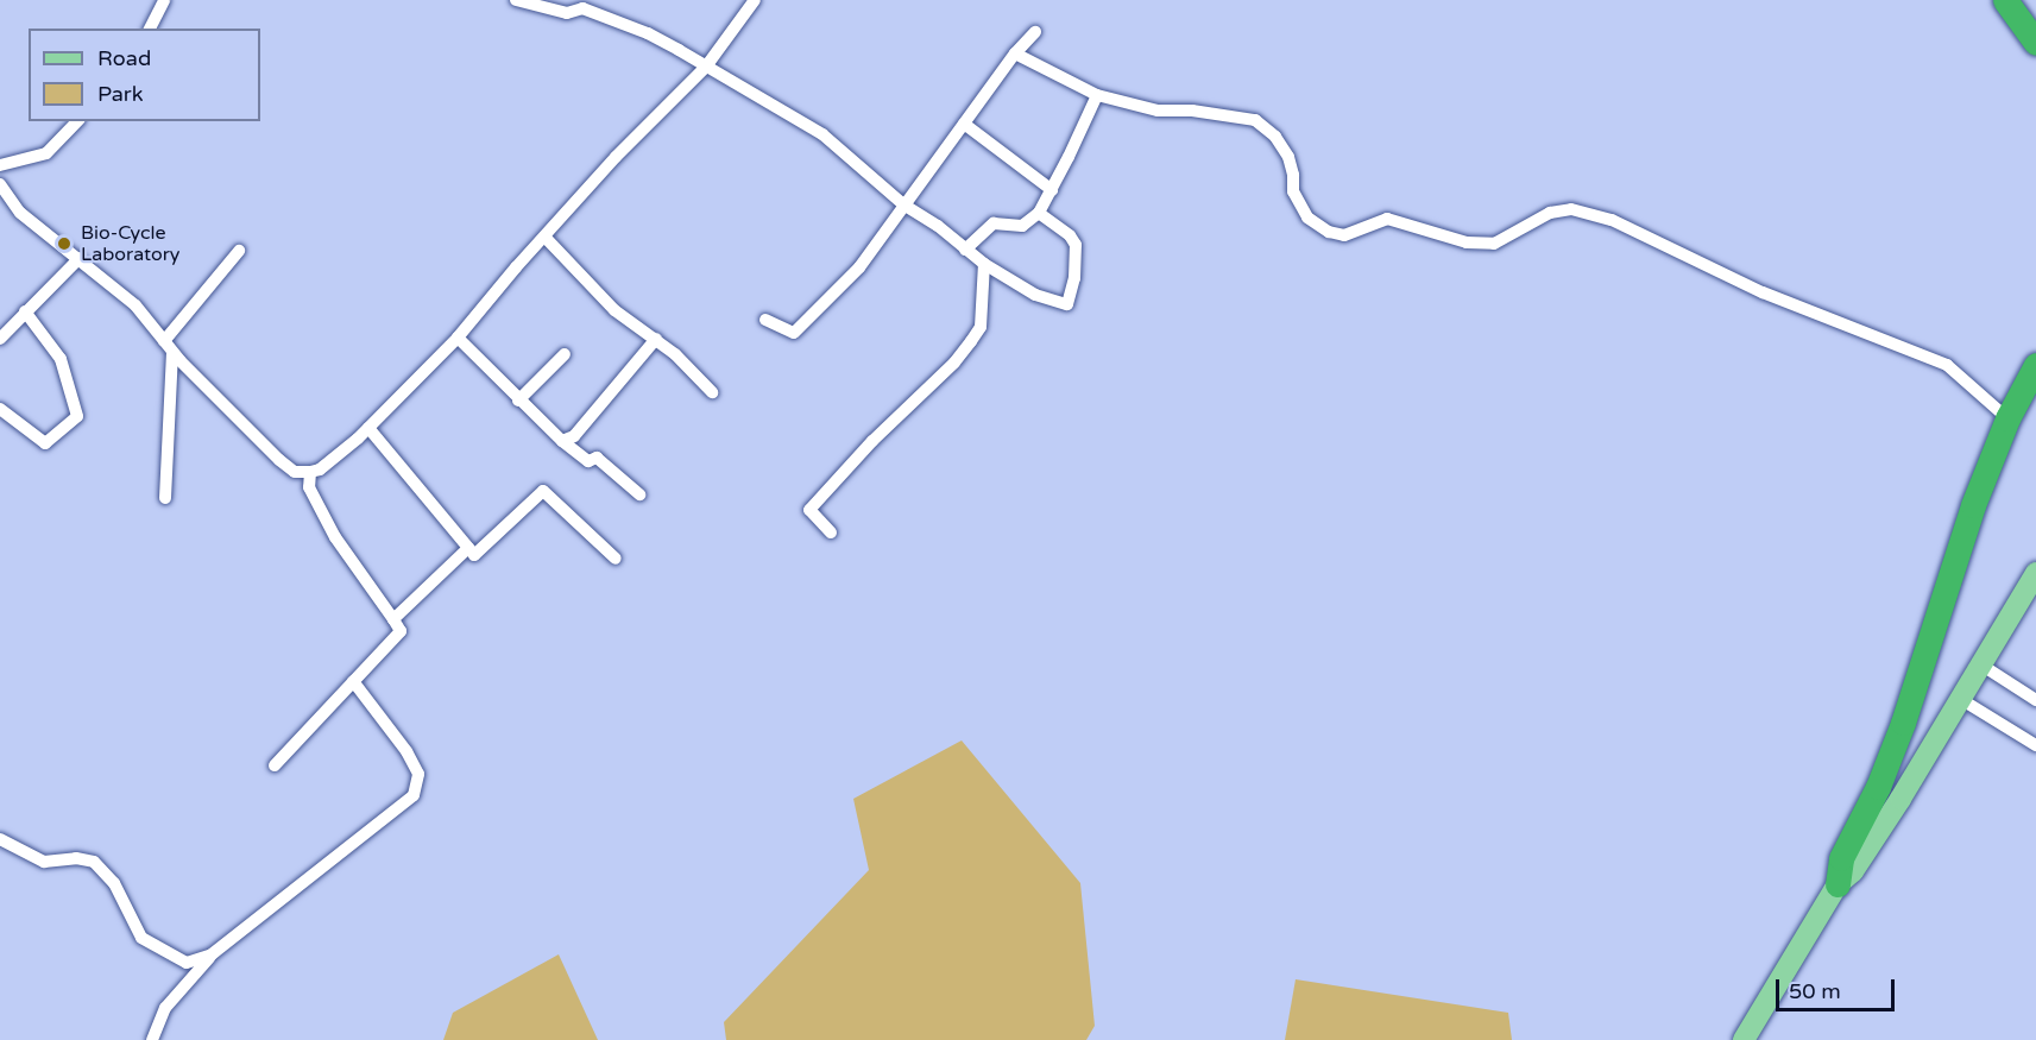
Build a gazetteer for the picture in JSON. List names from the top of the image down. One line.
{"places":["Bio-Cycle Laboratory"],"legend":["Road","Park"],"scale_bar":"50 m"}
